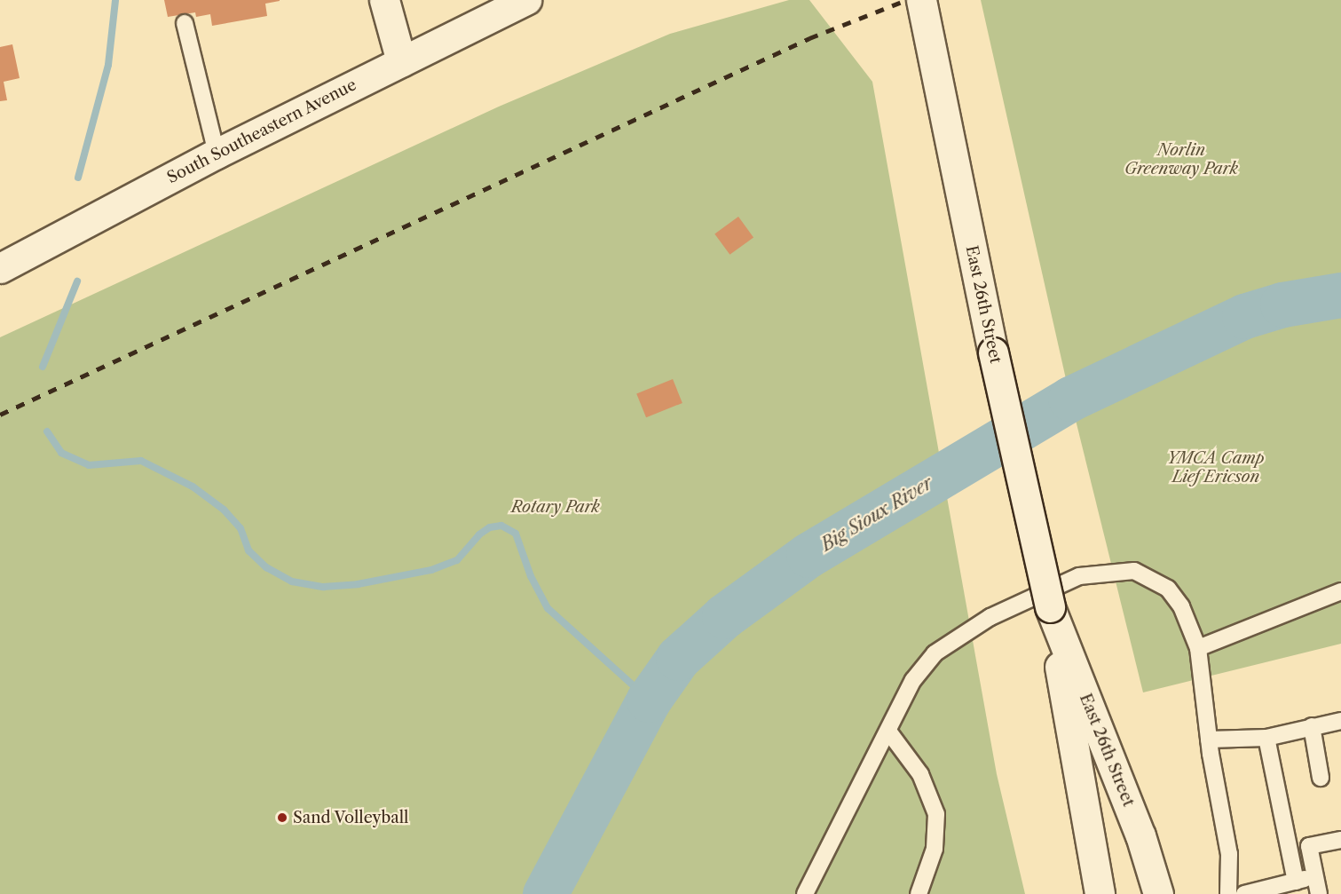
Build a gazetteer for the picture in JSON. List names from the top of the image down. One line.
{"streets":{"main road":["South Southeastern Avenue","East 26th Street"]},"water":["Big Sioux River"],"parks":["Norlin Greenway Park","YMCA Camp Lief Ericson","Rotary Park"],"places":["Sand Volleyball"]}
